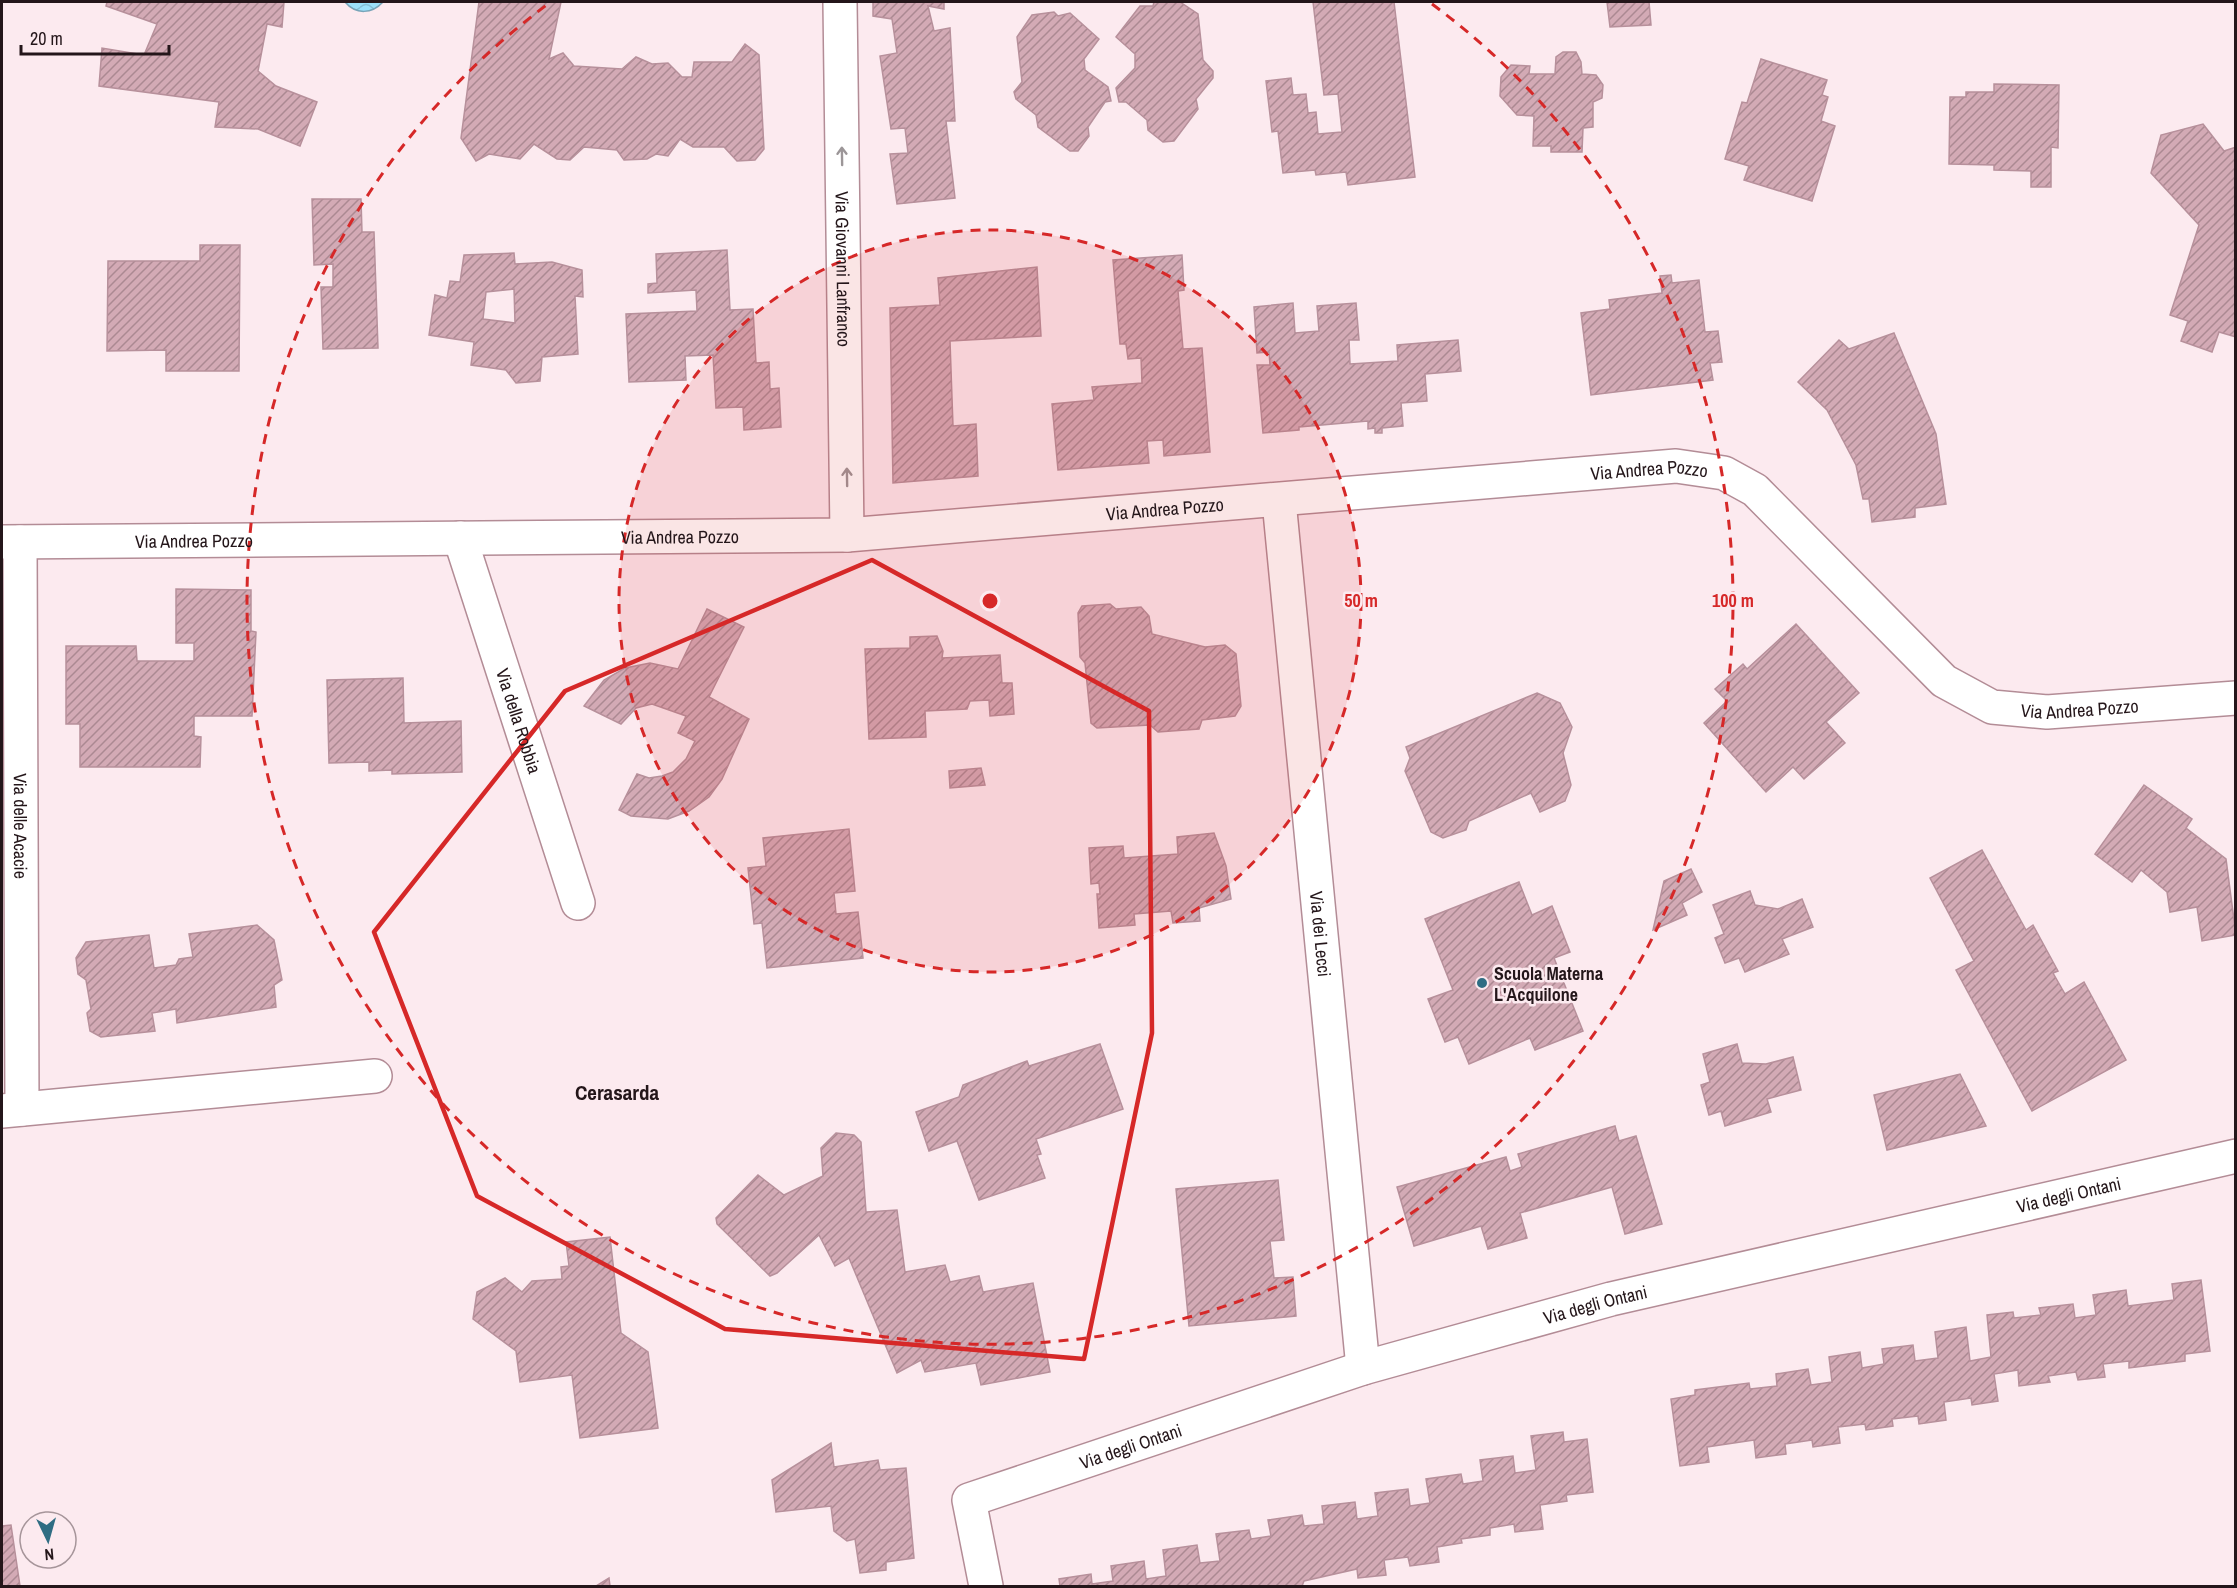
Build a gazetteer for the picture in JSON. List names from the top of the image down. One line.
{"streets":{"street":["Via Giovanni Lanfranco","Via Andrea Pozzo","Via della Robbia","Via delle Acacie","Via dei Lecci","Via degli Ontani"]},"crossings":[["Via Giovanni Lanfranco","Via Andrea Pozzo"],["Via Andrea Pozzo","Via della Robbia"],["Via Andrea Pozzo","Via delle Acacie"],["Via Andrea Pozzo","Via dei Lecci"],["Via dei Lecci","Via degli Ontani"]],"one_way":["Via Giovanni Lanfranco"],"districts":["Cerasarda"],"places":["Scuola Materna L'Acquilone"],"scale_bar":"20 m","north":"bottom","rings":["50 m","100 m"]}
